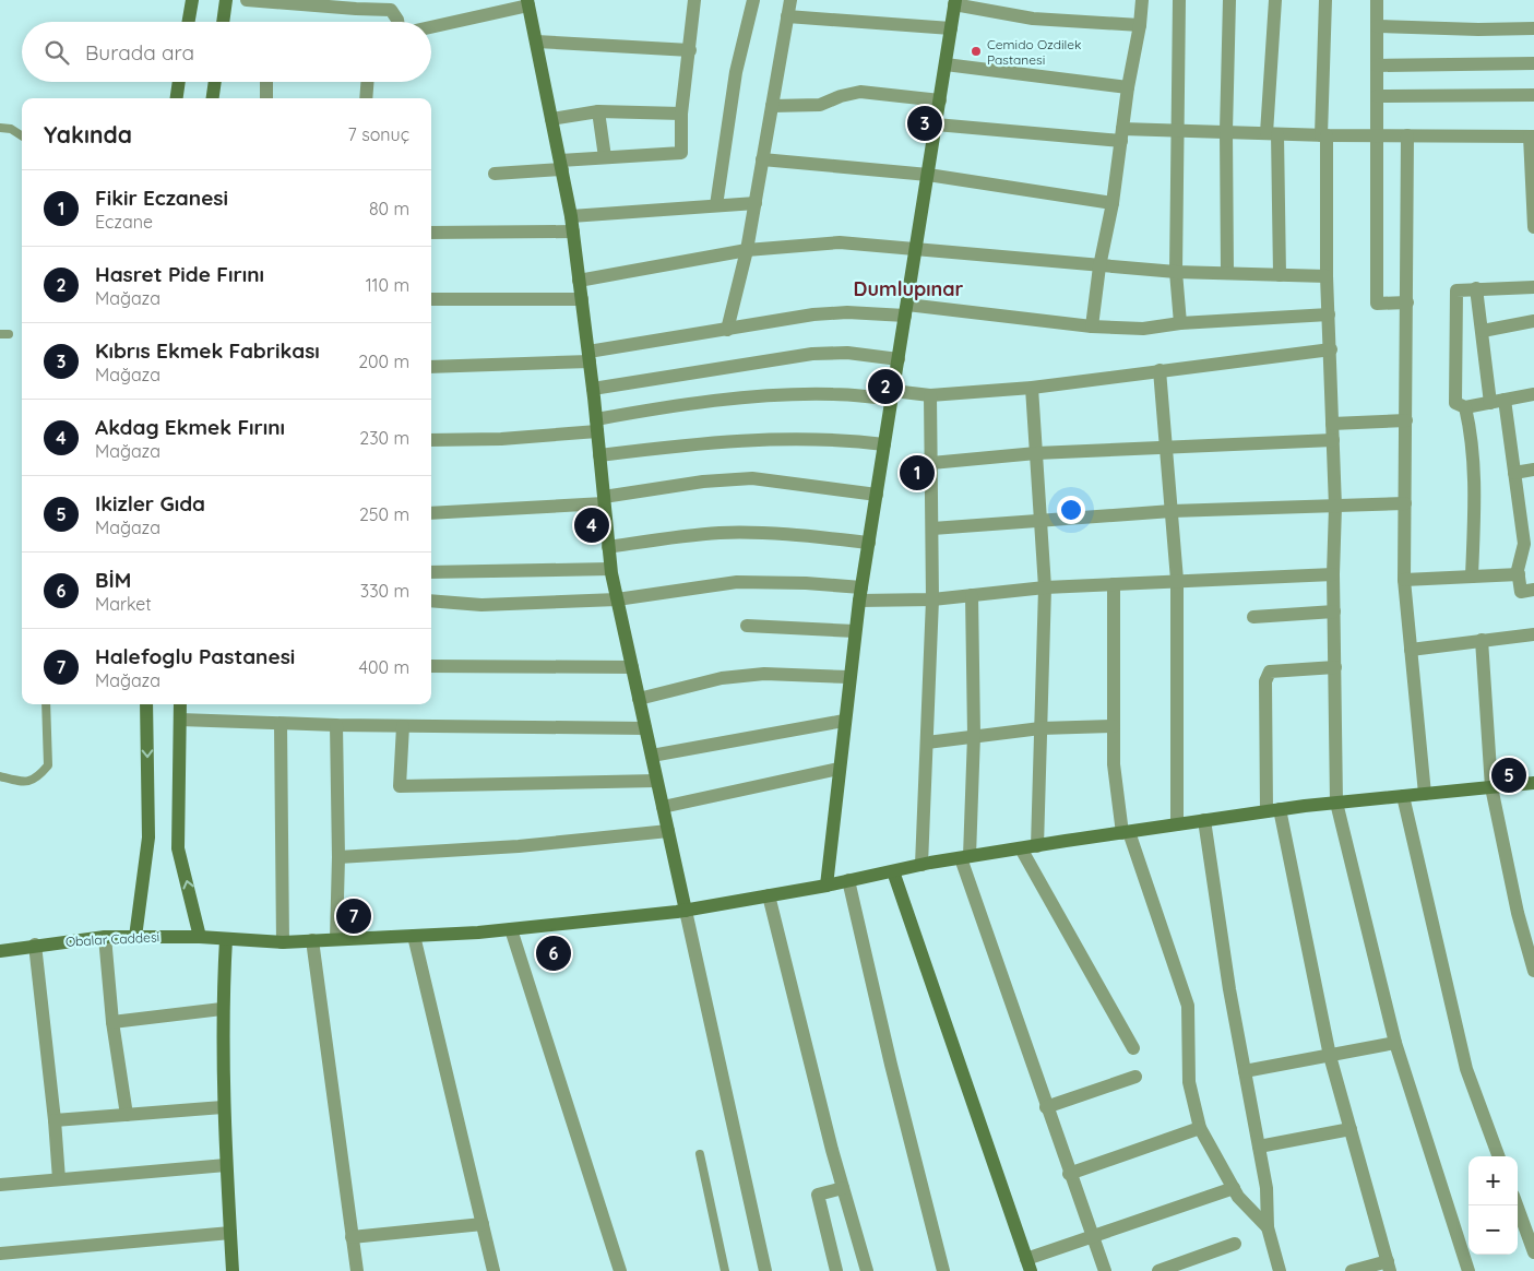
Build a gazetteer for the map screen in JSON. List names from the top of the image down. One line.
{"streets":{"main road":["Obalar Caddesi"]},"districts":["Dumlupınar"],"places":["Cemido Ozdilek Pastanesi"],"page":{"search":"Burada ara","heading":["Yakında","7 sonuç"],"pins":["3","2","1","4","5","7","6"],"list":[{"mark":"1","name":"Fikir Eczanesi","note":"Eczane","value":"80 m"},{"mark":"2","name":"Hasret Pide Fırını","note":"Mağaza","value":"110 m"},{"mark":"3","name":"Kıbrıs Ekmek Fabrikası","note":"Mağaza","value":"200 m"},{"mark":"4","name":"Akdag Ekmek Fırını","note":"Mağaza","value":"230 m"},{"mark":"5","name":"Ikizler Gıda","note":"Mağaza","value":"250 m"},{"mark":"6","name":"BİM","note":"Market","value":"330 m"},{"mark":"7","name":"Halefoglu Pastanesi","note":"Mağaza","value":"400 m"}],"map_buttons":["+","−"]}}
